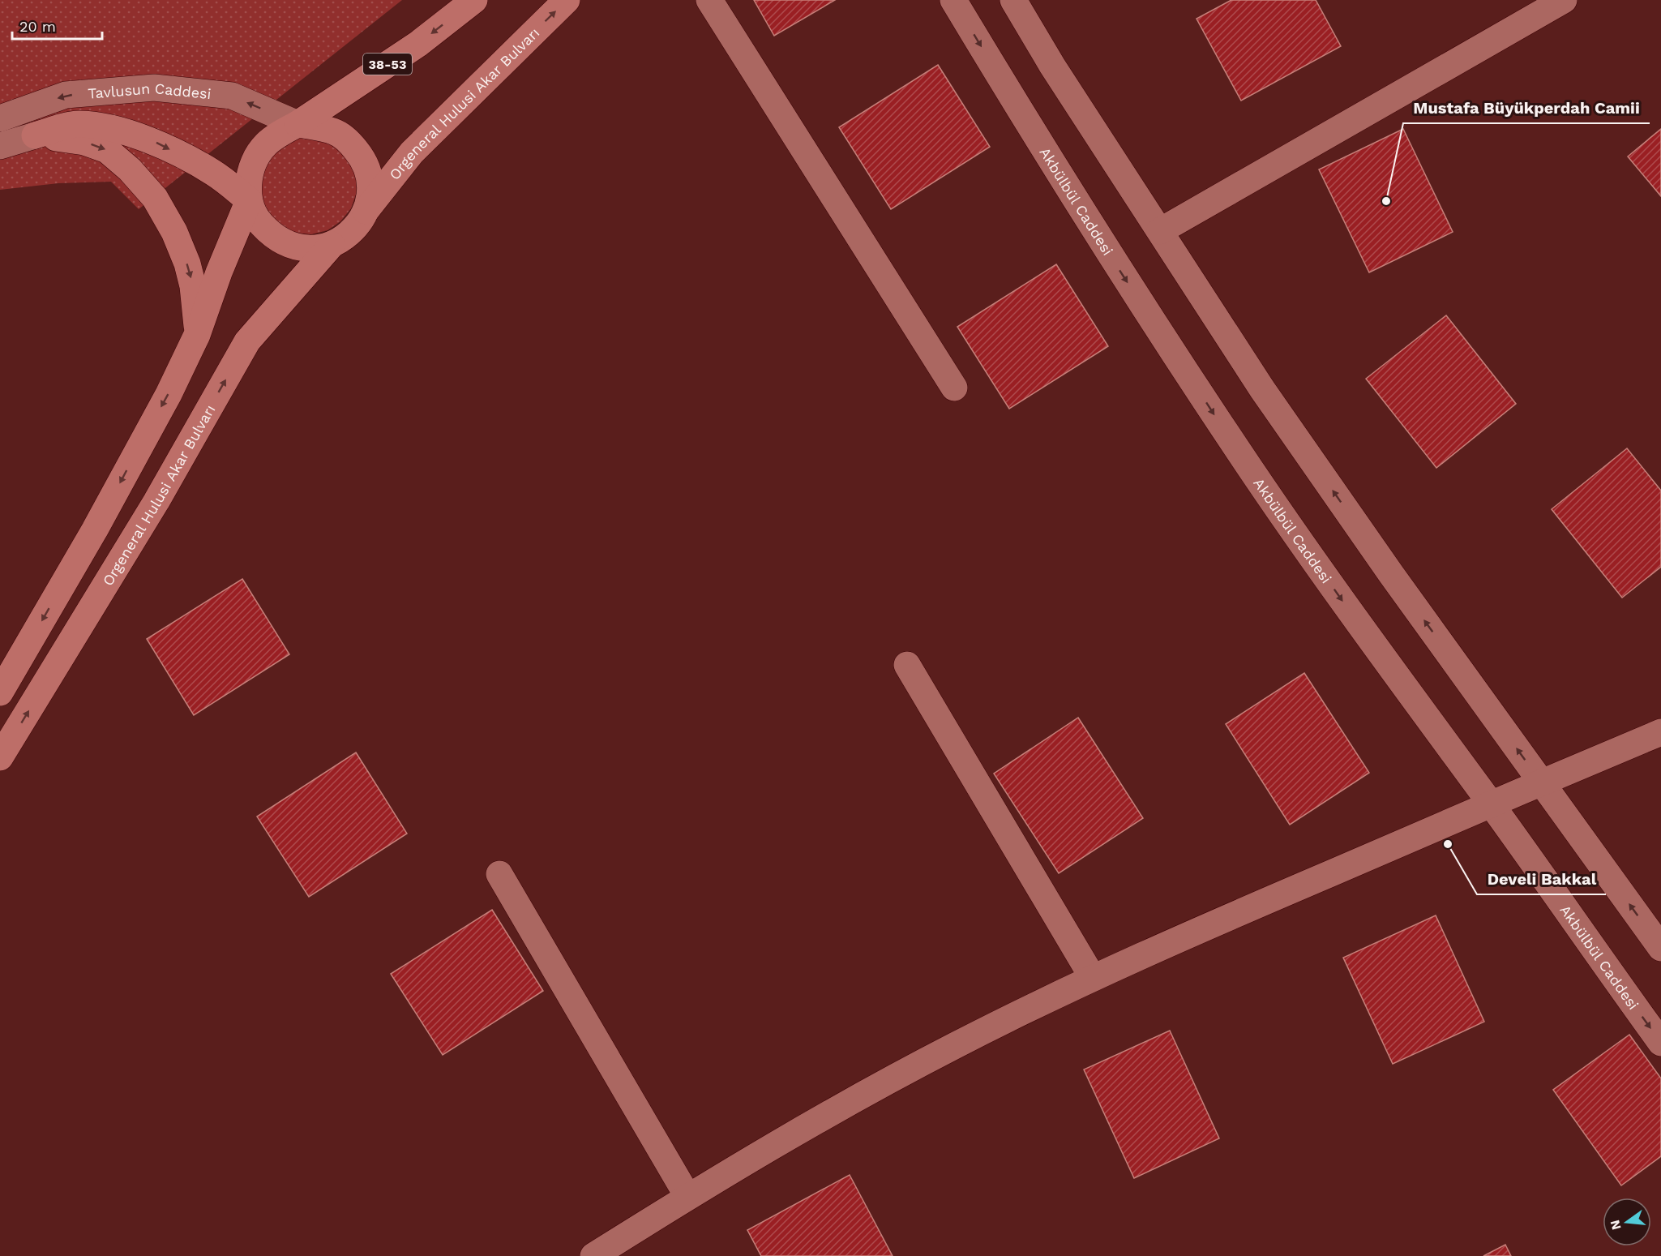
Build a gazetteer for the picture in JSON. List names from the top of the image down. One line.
{"streets":{"main road":["38-53","Orgeneral Hulusi Akar Bulvarı"],"street":["Tavlusun Caddesi","Akbülbül Caddesi"]},"crossings":[["38-53","Tavlusun Caddesi"],["38-53","Orgeneral Hulusi Akar Bulvarı"],["Tavlusun Caddesi","Orgeneral Hulusi Akar Bulvarı"]],"one_way":["Tavlusun Caddesi"],"places":["Mustafa Büyükperdah Camii","Develi Bakkal"],"scale_bar":"20 m","north":"left"}
